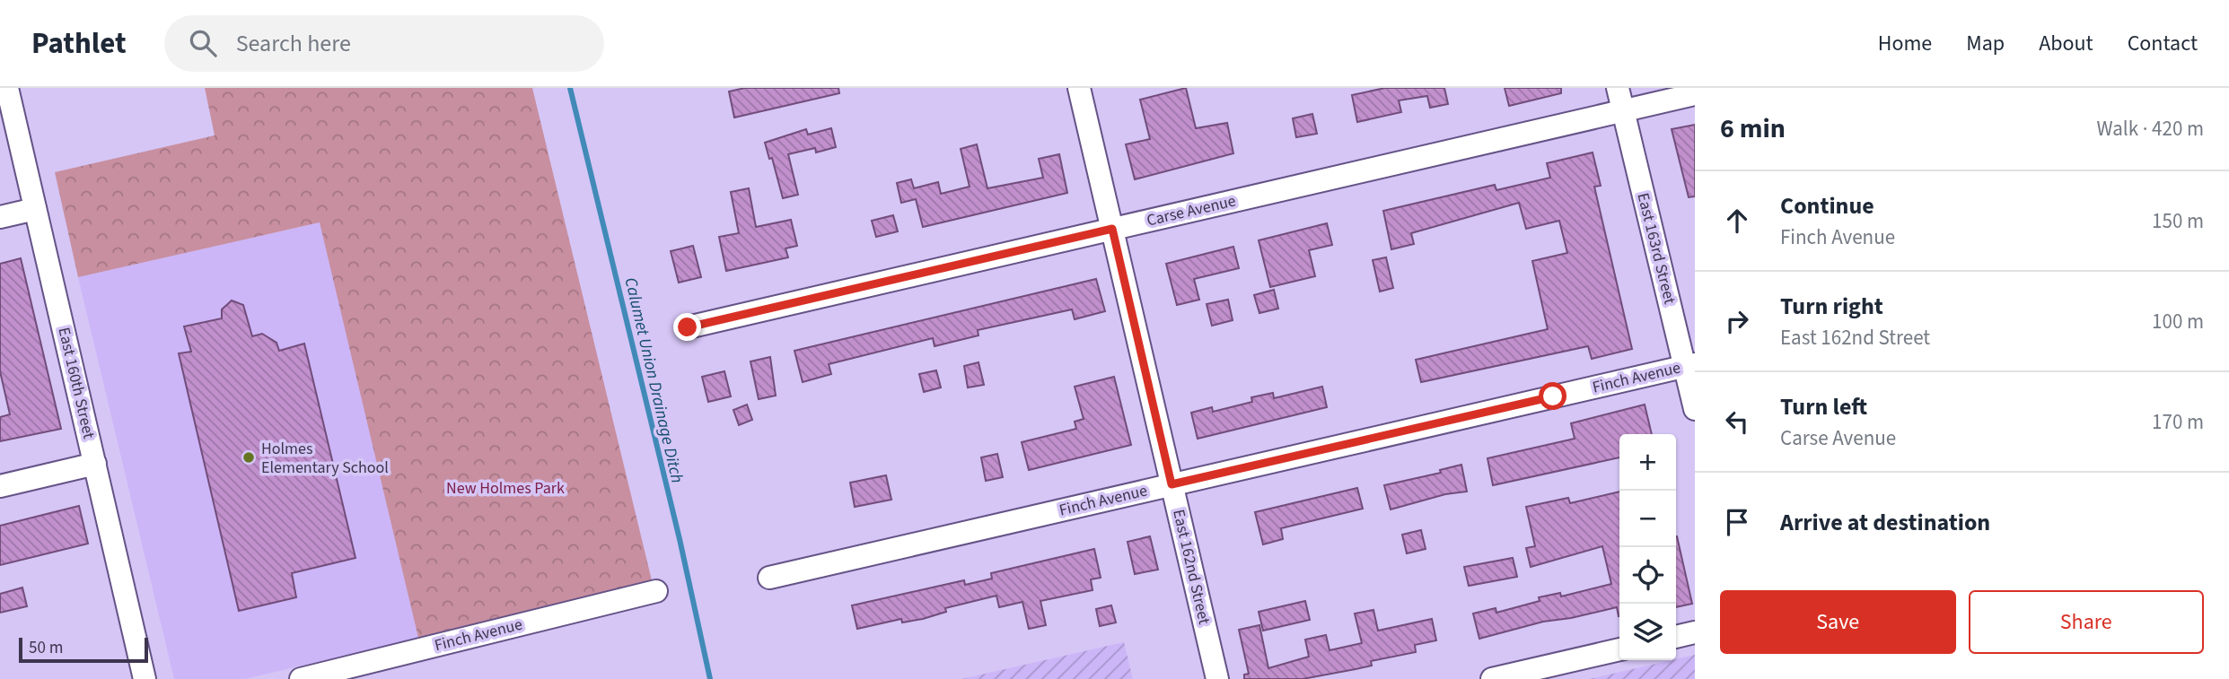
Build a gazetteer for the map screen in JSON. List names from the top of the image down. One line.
{"streets":{"street":["Carse Avenue","East 163rd Street","Finch Avenue","East 160th Street","East 162nd Street"]},"crossings":[["Carse Avenue","East 163rd Street"],["Carse Avenue","East 162nd Street"],["East 163rd Street","Finch Avenue"],["Finch Avenue","East 162nd Street"]],"water":["Calumet Union Drainage Ditch"],"parks":["New Holmes Park"],"places":["Holmes Elementary School"],"scale_bar":"50 m","page":{"header":"Pathlet","search":"Search here","nav":["Home","Map","About","Contact"],"heading":["6 min","Walk · 420 m"],"list":[["Continue","Finch Avenue","150 m"],["Turn right","East 162nd Street","100 m"],["Turn left","Carse Avenue","170 m"],"Arrive at destination"],"map_buttons":["+","−"],"buttons":["Save","Share"],"scale":"50 m"}}
